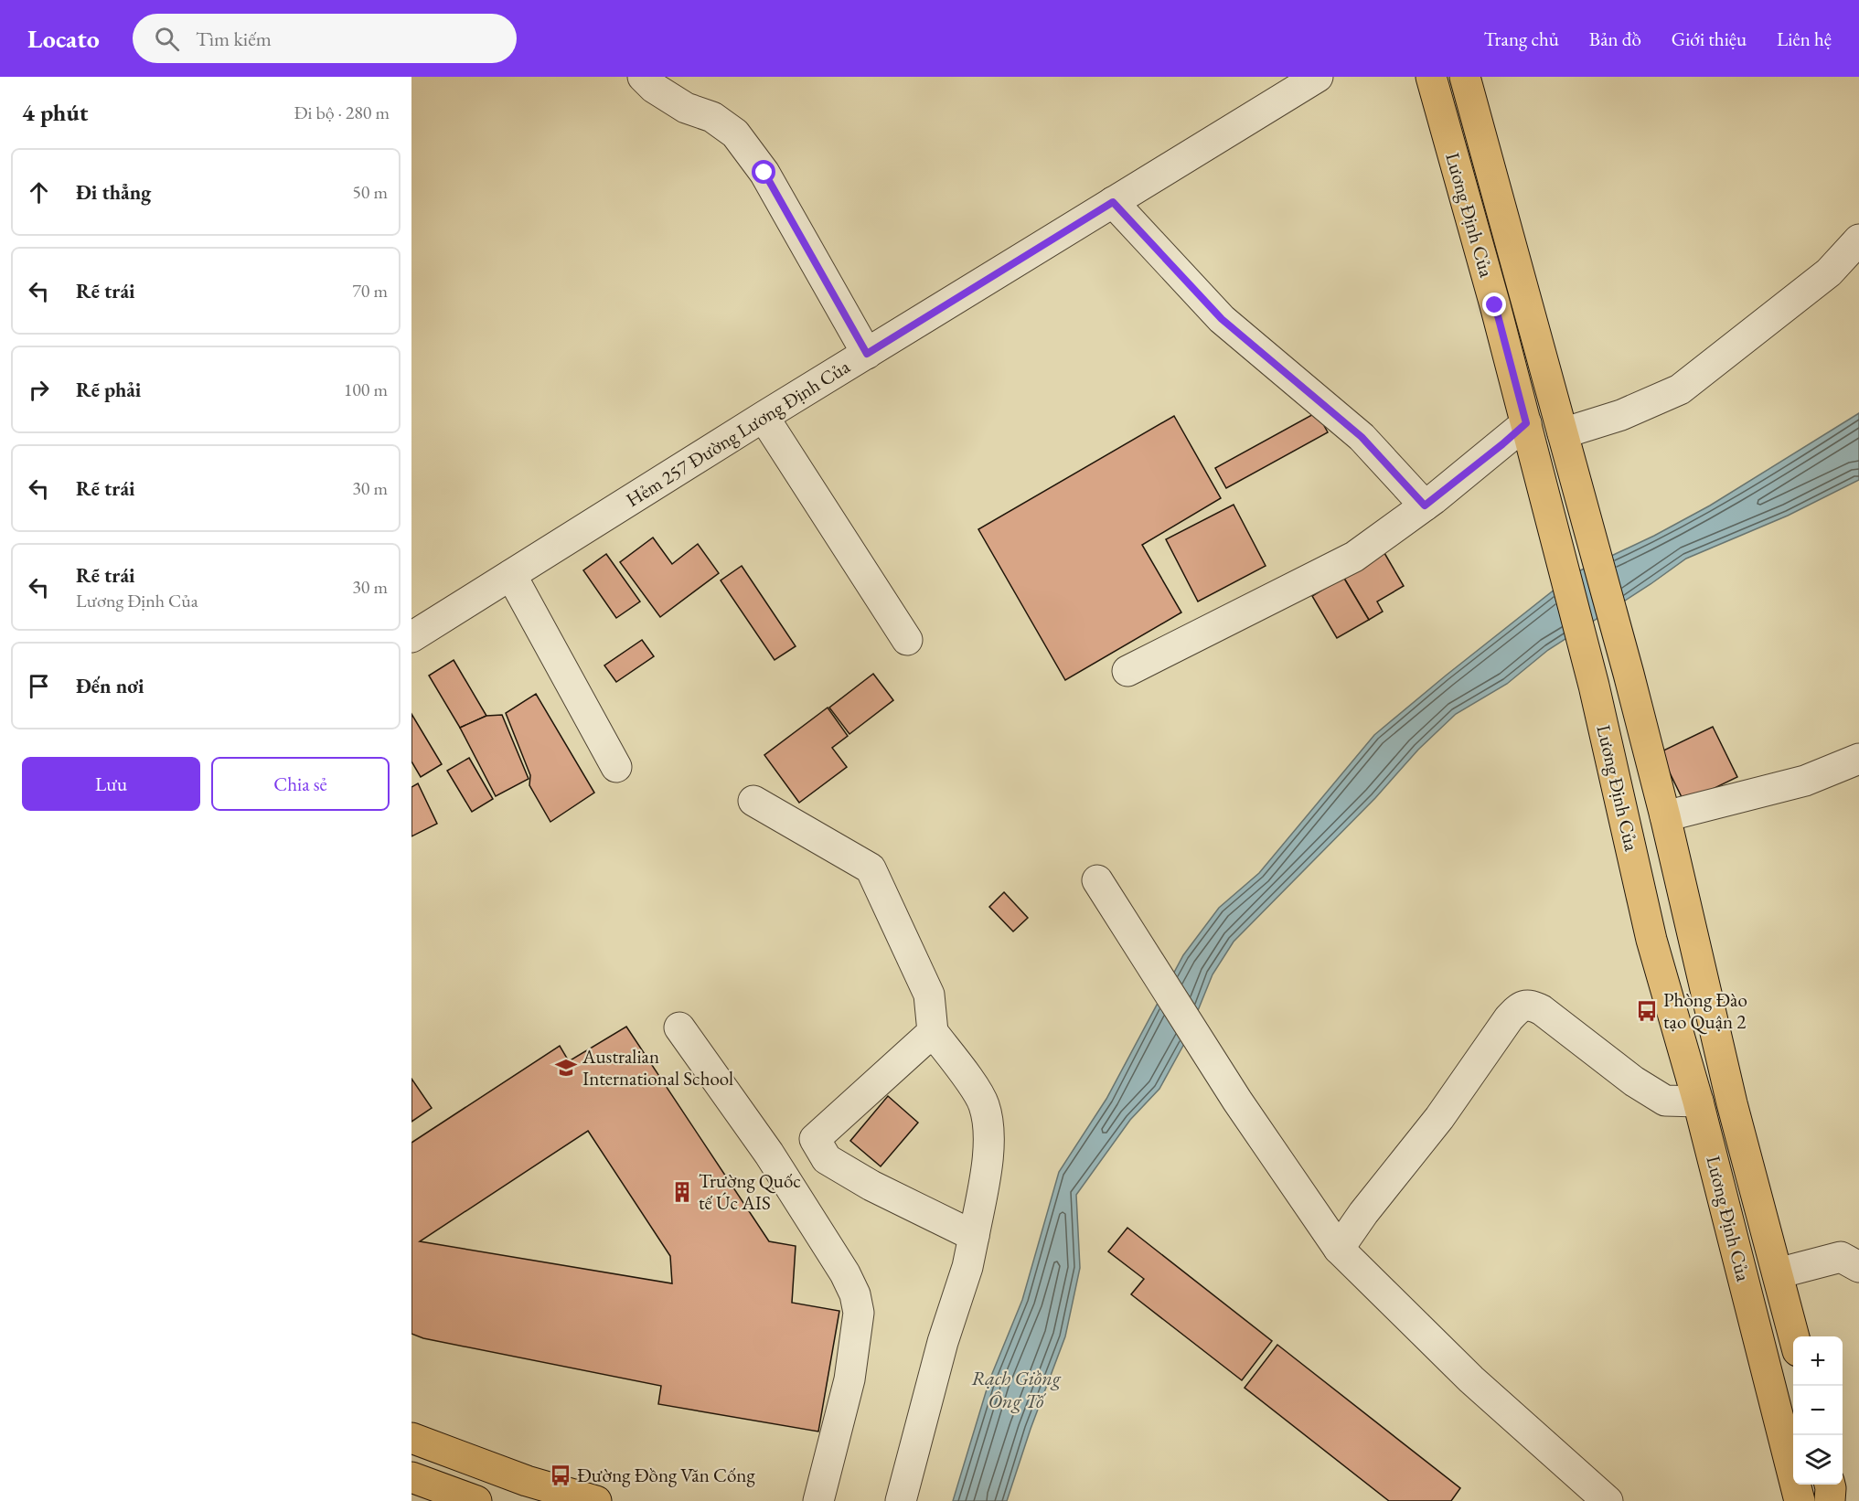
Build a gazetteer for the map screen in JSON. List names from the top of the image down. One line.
{"streets":{"main road":["Lương Định Của"],"street":["Hẻm 257 Đường Lương Định Của"]},"water":["Rạch Giồng Ông Tố"],"places":{"bus stop":["Phòng Đào tạo Quận 2","Đường Đồng Văn Cống"],"school or university":["Australian International School"],"building":["Trường Quốc tế Úc AIS"]},"page":{"header":"Locato","search":"Tìm kiếm","nav":["Trang chủ","Bản đồ","Giới thiệu","Liên hệ"],"heading":["4 phút","Đi bộ · 280 m"],"list":[["Đi thẳng","50 m"],["Rẽ trái","70 m"],["Rẽ phải","100 m"],["Rẽ trái","30 m"],["Rẽ trái","Lương Định Của","30 m"],"Đến nơi"],"buttons":["Lưu","Chia sẻ"],"map_buttons":["+","−"]}}
